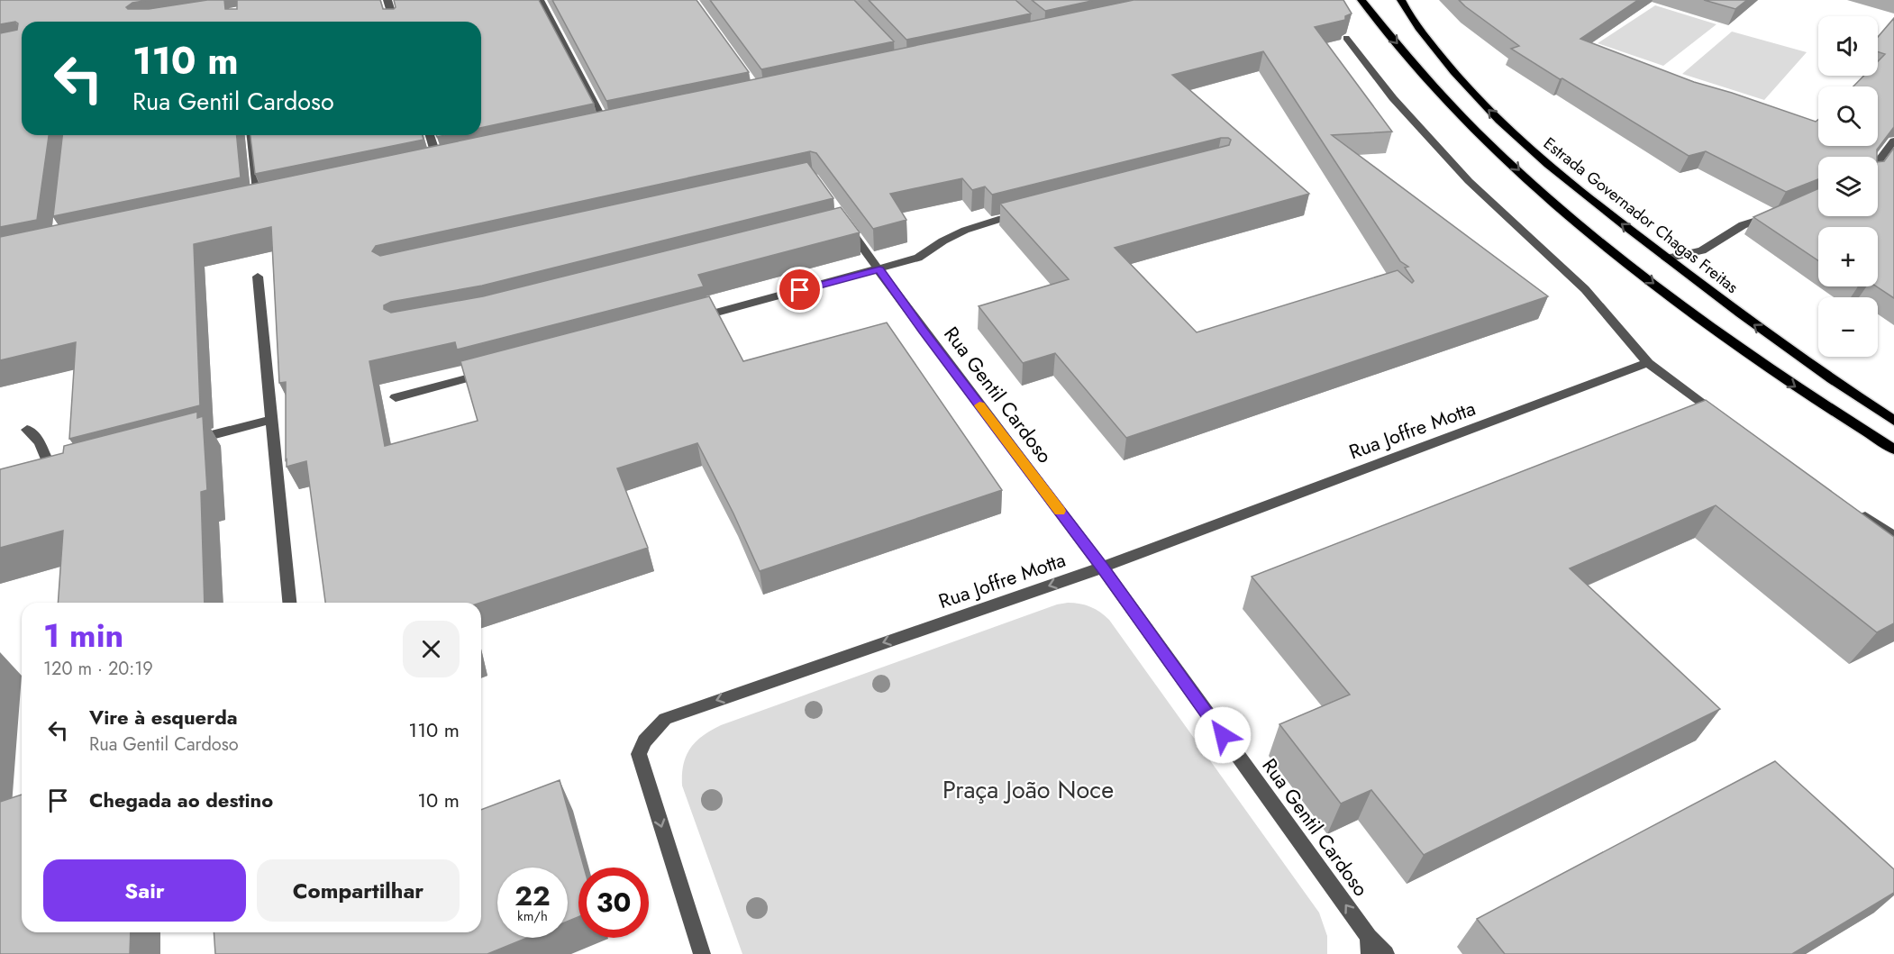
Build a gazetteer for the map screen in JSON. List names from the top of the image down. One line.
{"streets":{"main road":["Estrada Governador Chagas Freitas"],"street":["Rua Gentil Cardoso","Rua Joffre Motta"]},"crossings":[["Rua Gentil Cardoso","Rua Joffre Motta"]],"one_way":["Rua Gentil Cardoso"],"parks":["Praça João Noce"],"page":{"map_buttons":["+","−"],"turn":["110 m","Rua Gentil Cardoso"],"heading":["1 min","120 m · 20:19"],"list":[{"name":"Vire à esquerda","note":"Rua Gentil Cardoso","value":"110 m"},{"name":"Chegada ao destino","value":"10 m"}],"buttons":["Sair","Compartilhar"],"speed":"22 km/h","limit":"30"}}
